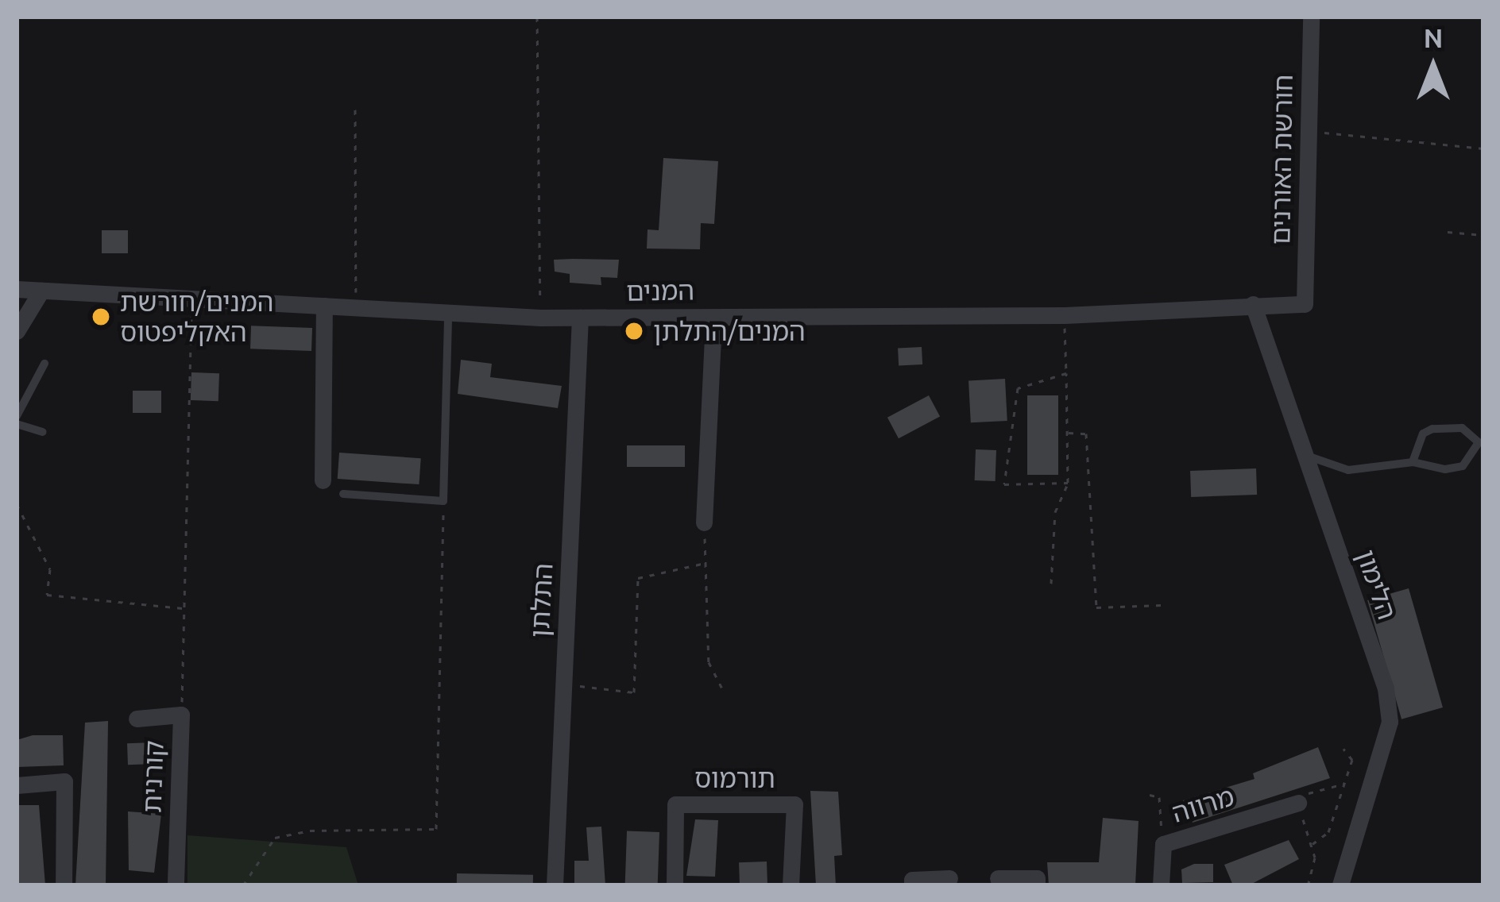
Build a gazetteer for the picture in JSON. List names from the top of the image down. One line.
{"streets":{"street":["חורשת האורנים","המנים","הלימון","התלתן","קורנית","תורמוס","מרווה"]},"crossings":[["חורשת האורנים","המנים"],["המנים","הלימון"],["המנים","התלתן"]],"places":["המנים/חורשת האקליפטוס","המנים/התלתן"],"north":"top"}
